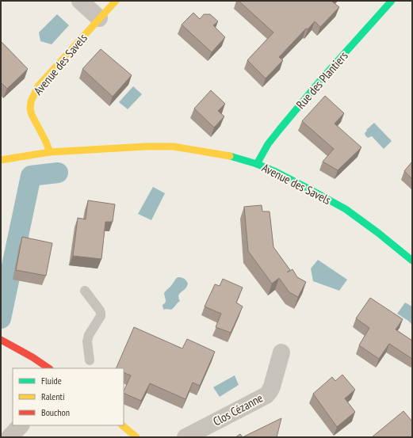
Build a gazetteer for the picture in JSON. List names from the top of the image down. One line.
{"streets":{"street":["Avenue des Savels","Rue des Plantiers","Clos Cézanne"]},"crossings":[["Avenue des Savels","Rue des Plantiers"]],"legend":["Fluide","Ralenti","Bouchon"]}
